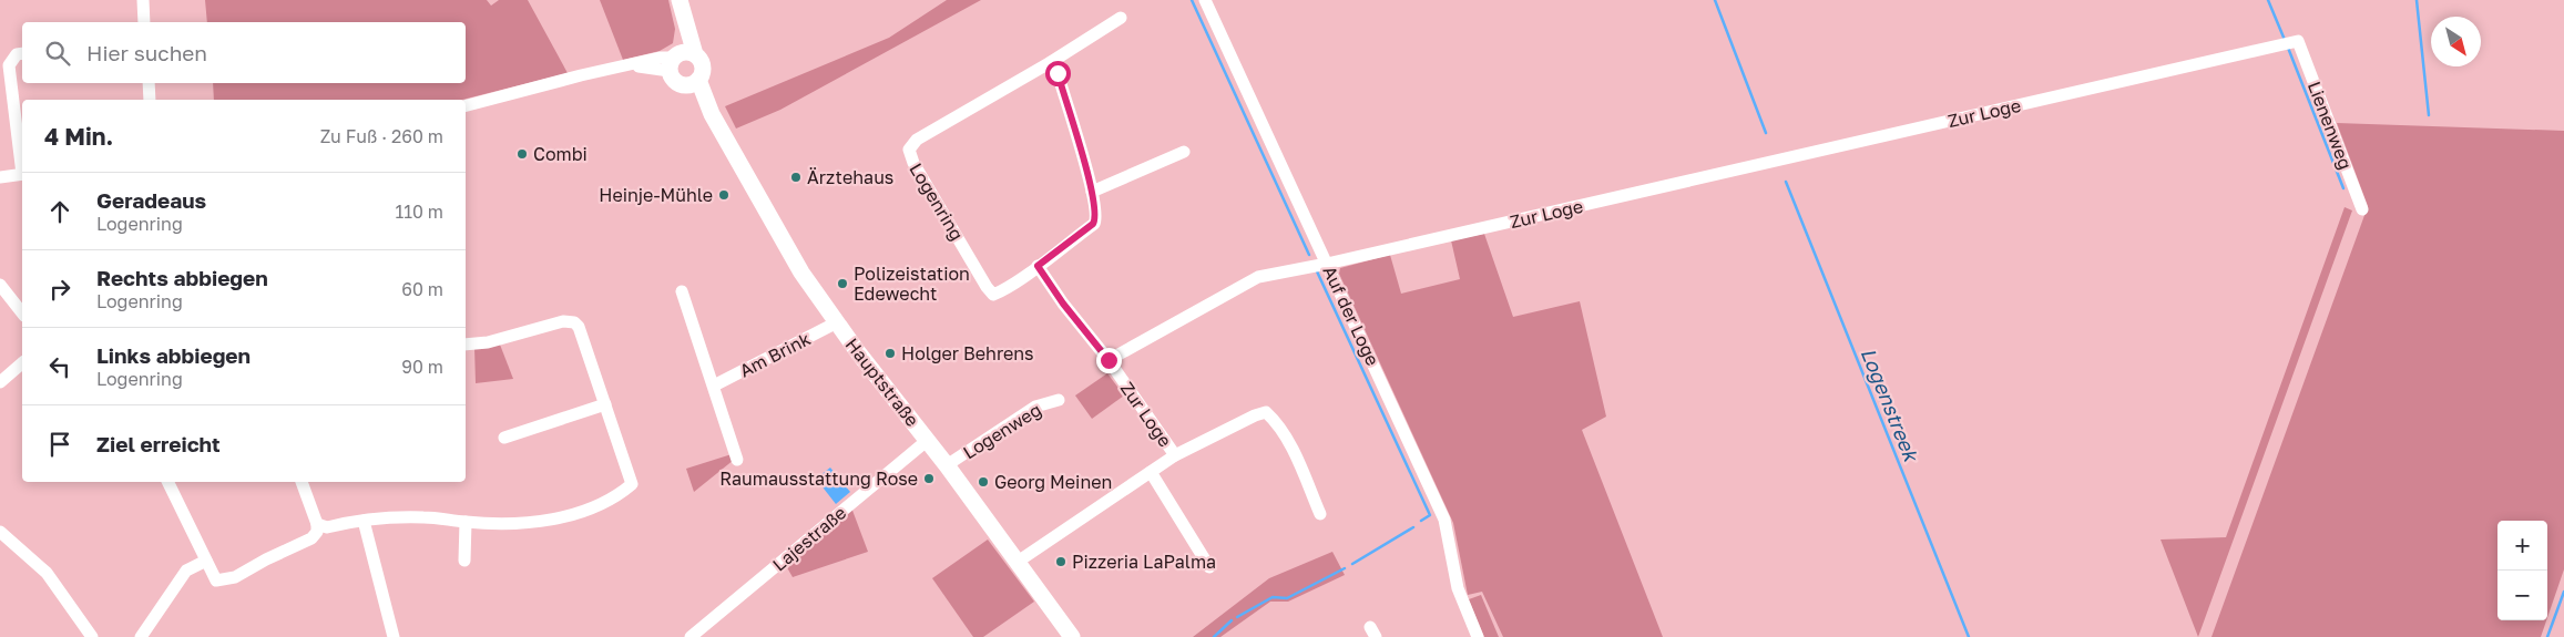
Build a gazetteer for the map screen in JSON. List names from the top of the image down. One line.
{"streets":{"main road":["Hauptstraße"],"street":["Zur Loge","Lienenweg","Logenring","Auf der Loge","Am Brink","Logenweg","Lajestraße"]},"crossings":[["Zur Loge","Lienenweg"],["Zur Loge","Auf der Loge"],["Zur Loge","Hauptstraße"],["Am Brink","Hauptstraße"],["Hauptstraße","Logenweg"],["Hauptstraße","Lajestraße"]],"water":["Logenstreek"],"places":["Combi","Ärztehaus","Heinje-Mühle","Polizeistation Edewecht","Holger Behrens","Raumausstattung Rose","Georg Meinen","Pizzeria LaPalma"],"north":"bottom right","page":{"search":"Hier suchen","heading":["4 Min.","Zu Fuß · 260 m"],"list":[["Geradeaus","Logenring","110 m"],["Rechts abbiegen","Logenring","60 m"],["Links abbiegen","Logenring","90 m"],"Ziel erreicht"],"map_buttons":["+","−"]}}
